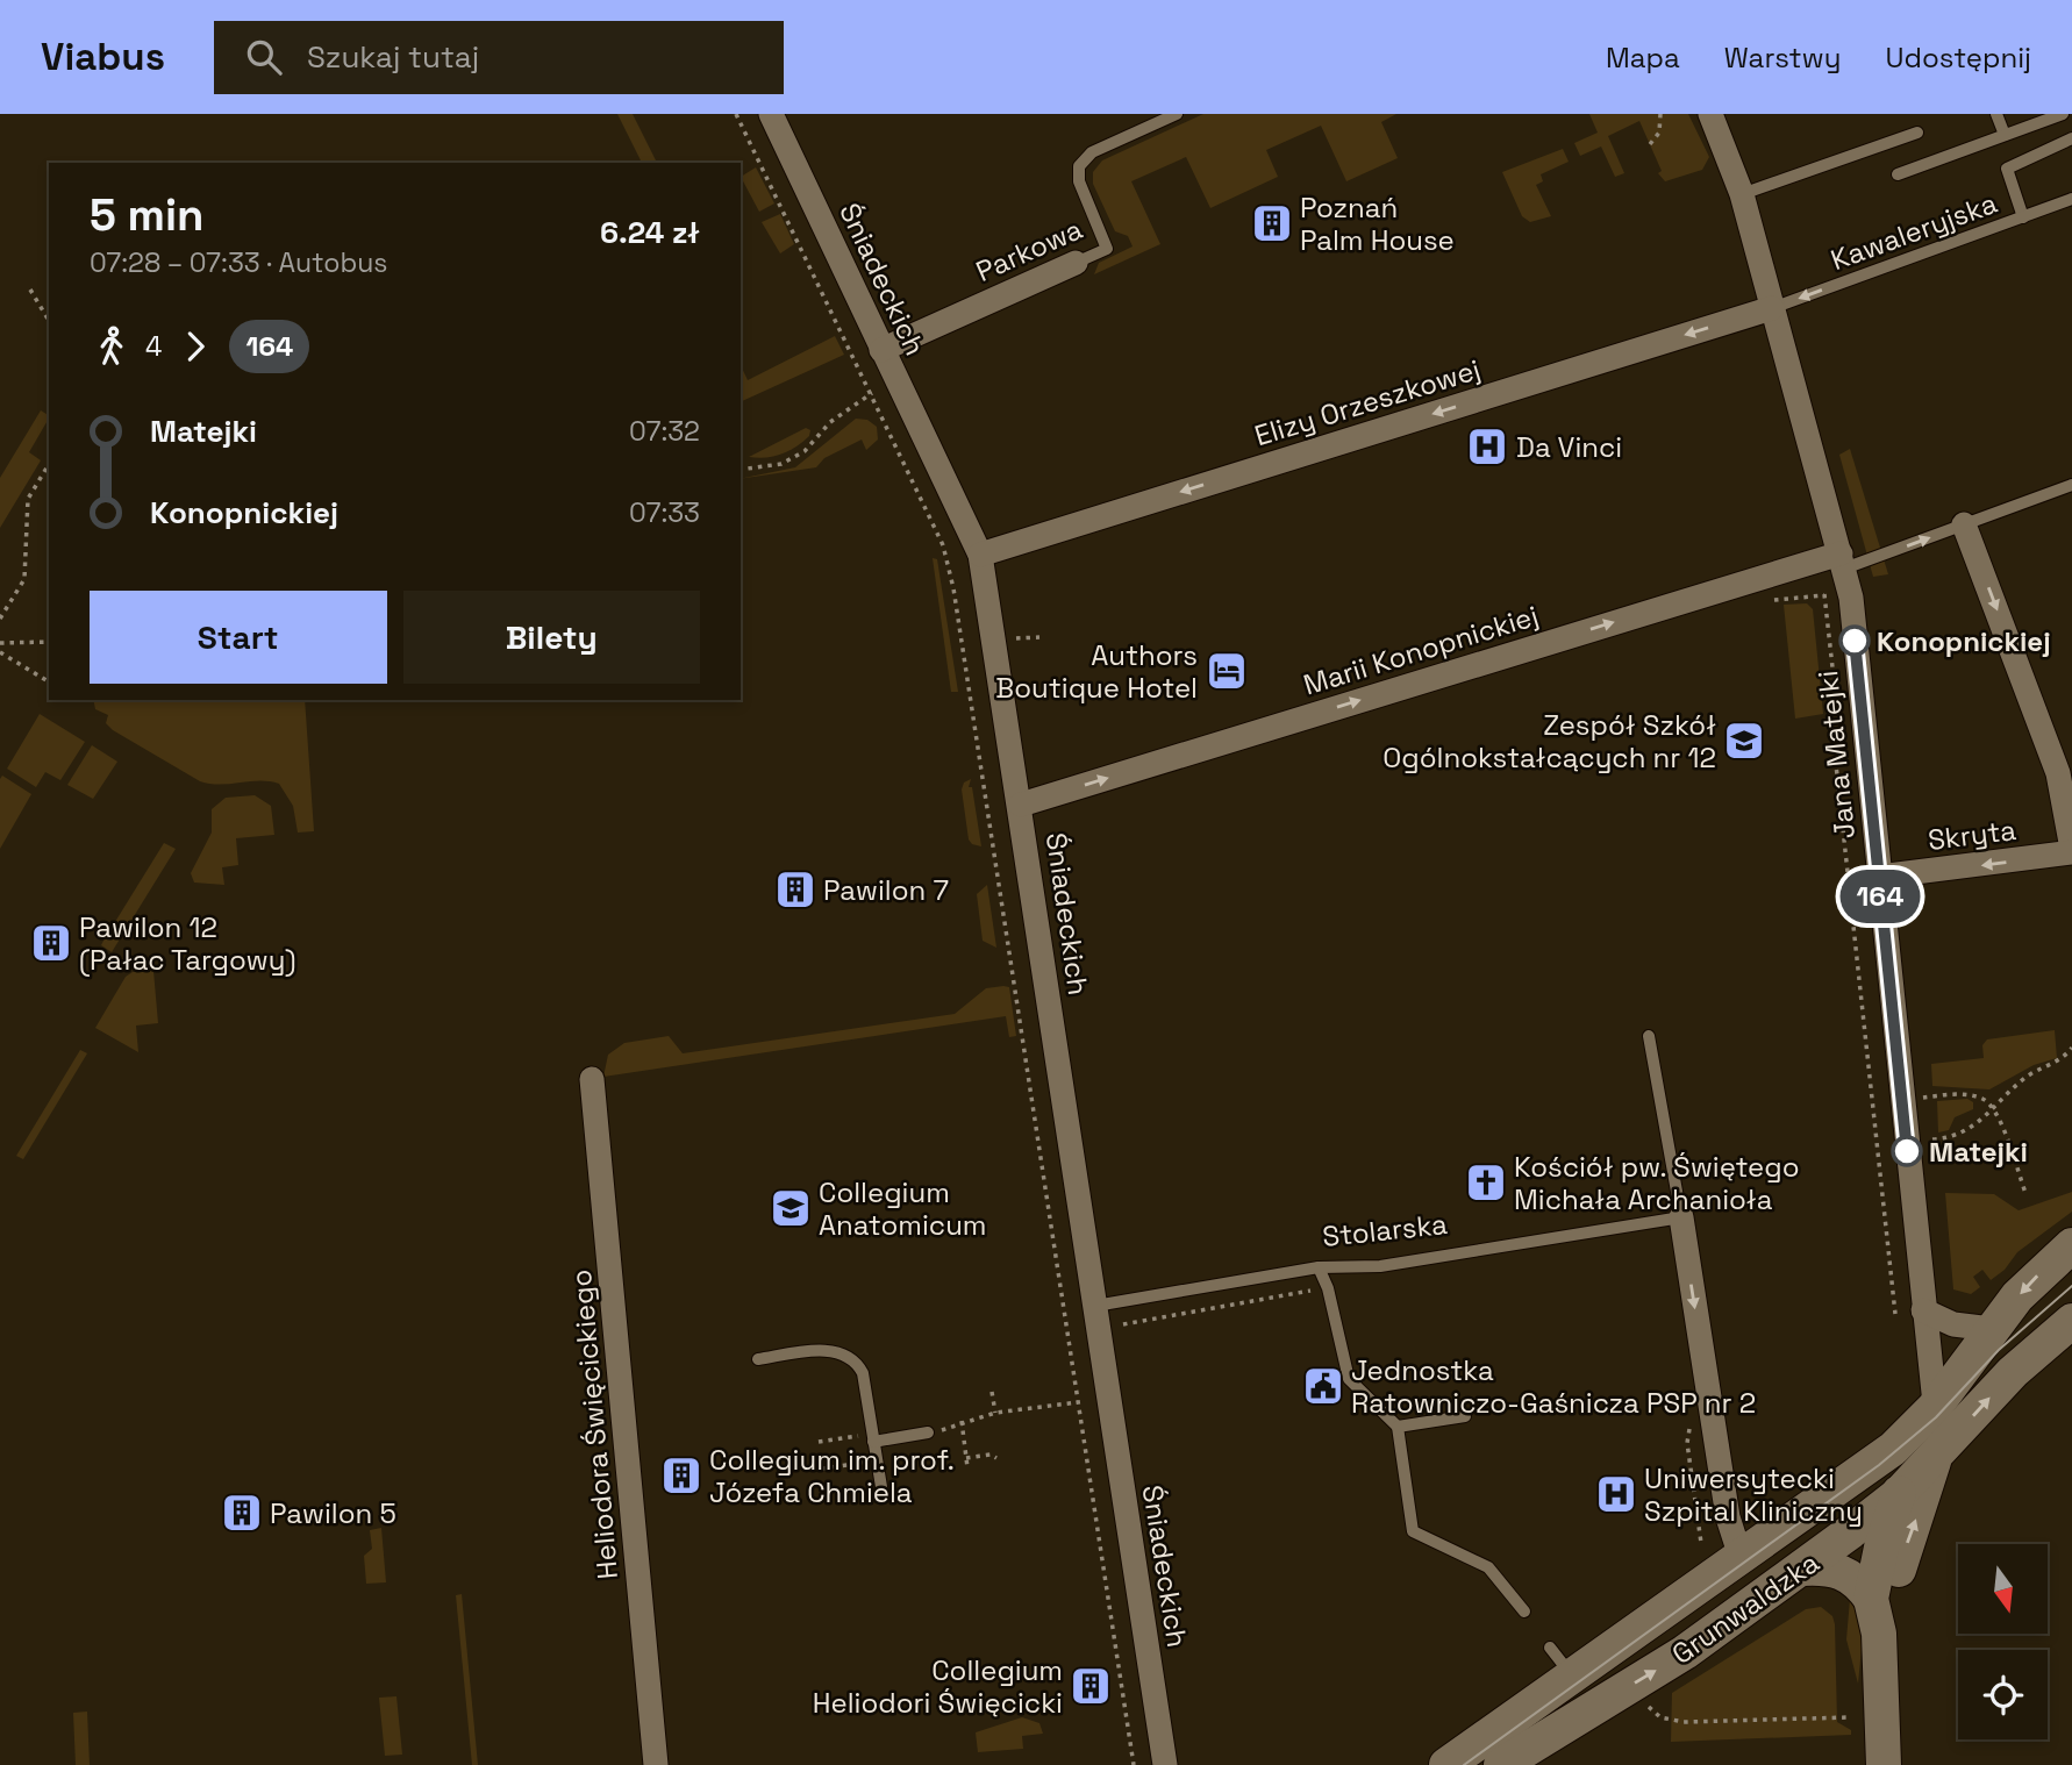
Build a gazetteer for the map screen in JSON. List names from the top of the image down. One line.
{"streets":{"street":["Parkowa","Śniadeckich","Elizy Orzeszkowej","Marii Konopnickiej","Jana Matejki","Skryta","Heliodora Święcickiego","Grunwaldzka"],"lane":["Kawaleryjska","Stolarska"]},"crossings":[["Kawaleryjska","Elizy Orzeszkowej"],["Kawaleryjska","Jana Matejki"],["Parkowa","Śniadeckich"],["Śniadeckich","Elizy Orzeszkowej"],["Śniadeckich","Marii Konopnickiej"],["Śniadeckich","Stolarska"],["Elizy Orzeszkowej","Jana Matejki"],["Marii Konopnickiej","Jana Matejki"],["Jana Matejki","Skryta"],["Jana Matejki","Grunwaldzka"]],"one_way":["Elizy Orzeszkowej","Marii Konopnickiej"],"places":{"building":["Poznań Palm House","Pawilon 7","Pawilon 12 (Pałac Targowy)","Collegium im. prof. Józefa Chmiela","Pawilon 5","Collegium Heliodori Święcicki"],"hospital":["Da Vinci","Uniwersytecki Szpital Kliniczny"],"other":["Konopnickiej","Matejki"],"hotel":["Authors Boutique Hotel"],"school or university":["Zespół Szkół Ogólnokstałcących nr 12","Collegium Anatomicum"],"church":["Kościół pw. Świętego Michała Archanioła"],"public building":["Jednostka Ratowniczo-Gaśnicza PSP nr 2"]},"lines":["bus line 164"],"north":"bottom","page":{"header":"Viabus","search":"Szukaj tutaj","nav":["Mapa","Warstwy","Udostępnij"],"on_map":"164","heading":["5 min","07:28 – 07:33 · Autobus","6.24 zł"],"legs":["4","164"],"list":[{"name":"Matejki","value":"07:32"},{"name":"Konopnickiej","value":"07:33"}],"buttons":["Start","Bilety"]}}
